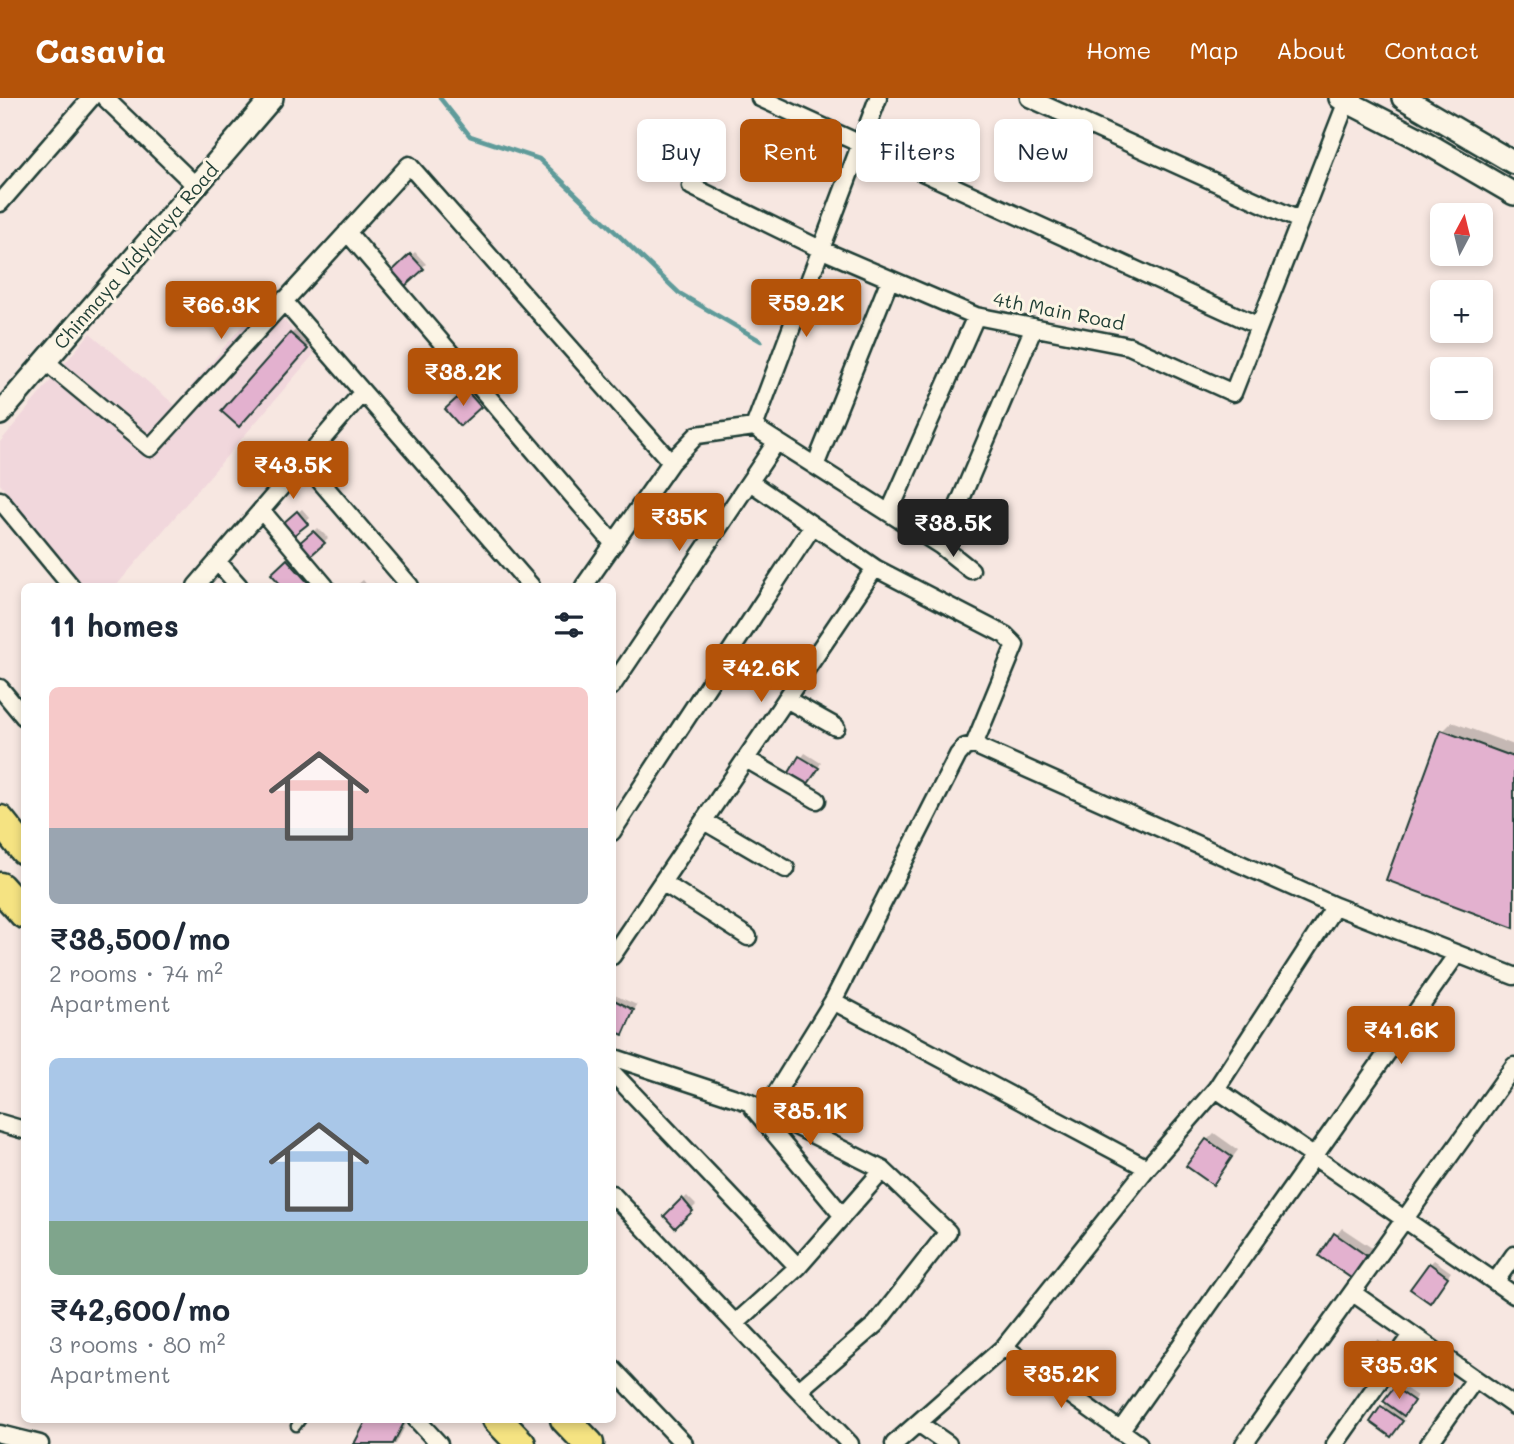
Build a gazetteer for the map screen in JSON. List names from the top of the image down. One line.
{"streets":{"street":["Chinmaya Vidyalaya Road","4th Main Road"]},"north":"top","page":{"header":"Casavia","nav":["Home","Map","About","Contact"],"chip":["Buy","Rent","Filters","New"],"map_buttons":["+","−"],"price":["₹59.2K","₹66.3K","₹38.2K","₹43.5K","₹35K","₹38.5K","₹42.6K","₹41.6K","₹85.1K","₹35.3K","₹35.2K"],"heading":"11 homes","list":[{"name":"₹38,500/mo","note":"2 rooms · 74 m² · Apartment"},{"name":"₹42,600/mo","note":"3 rooms · 80 m² · Apartment"}]}}
